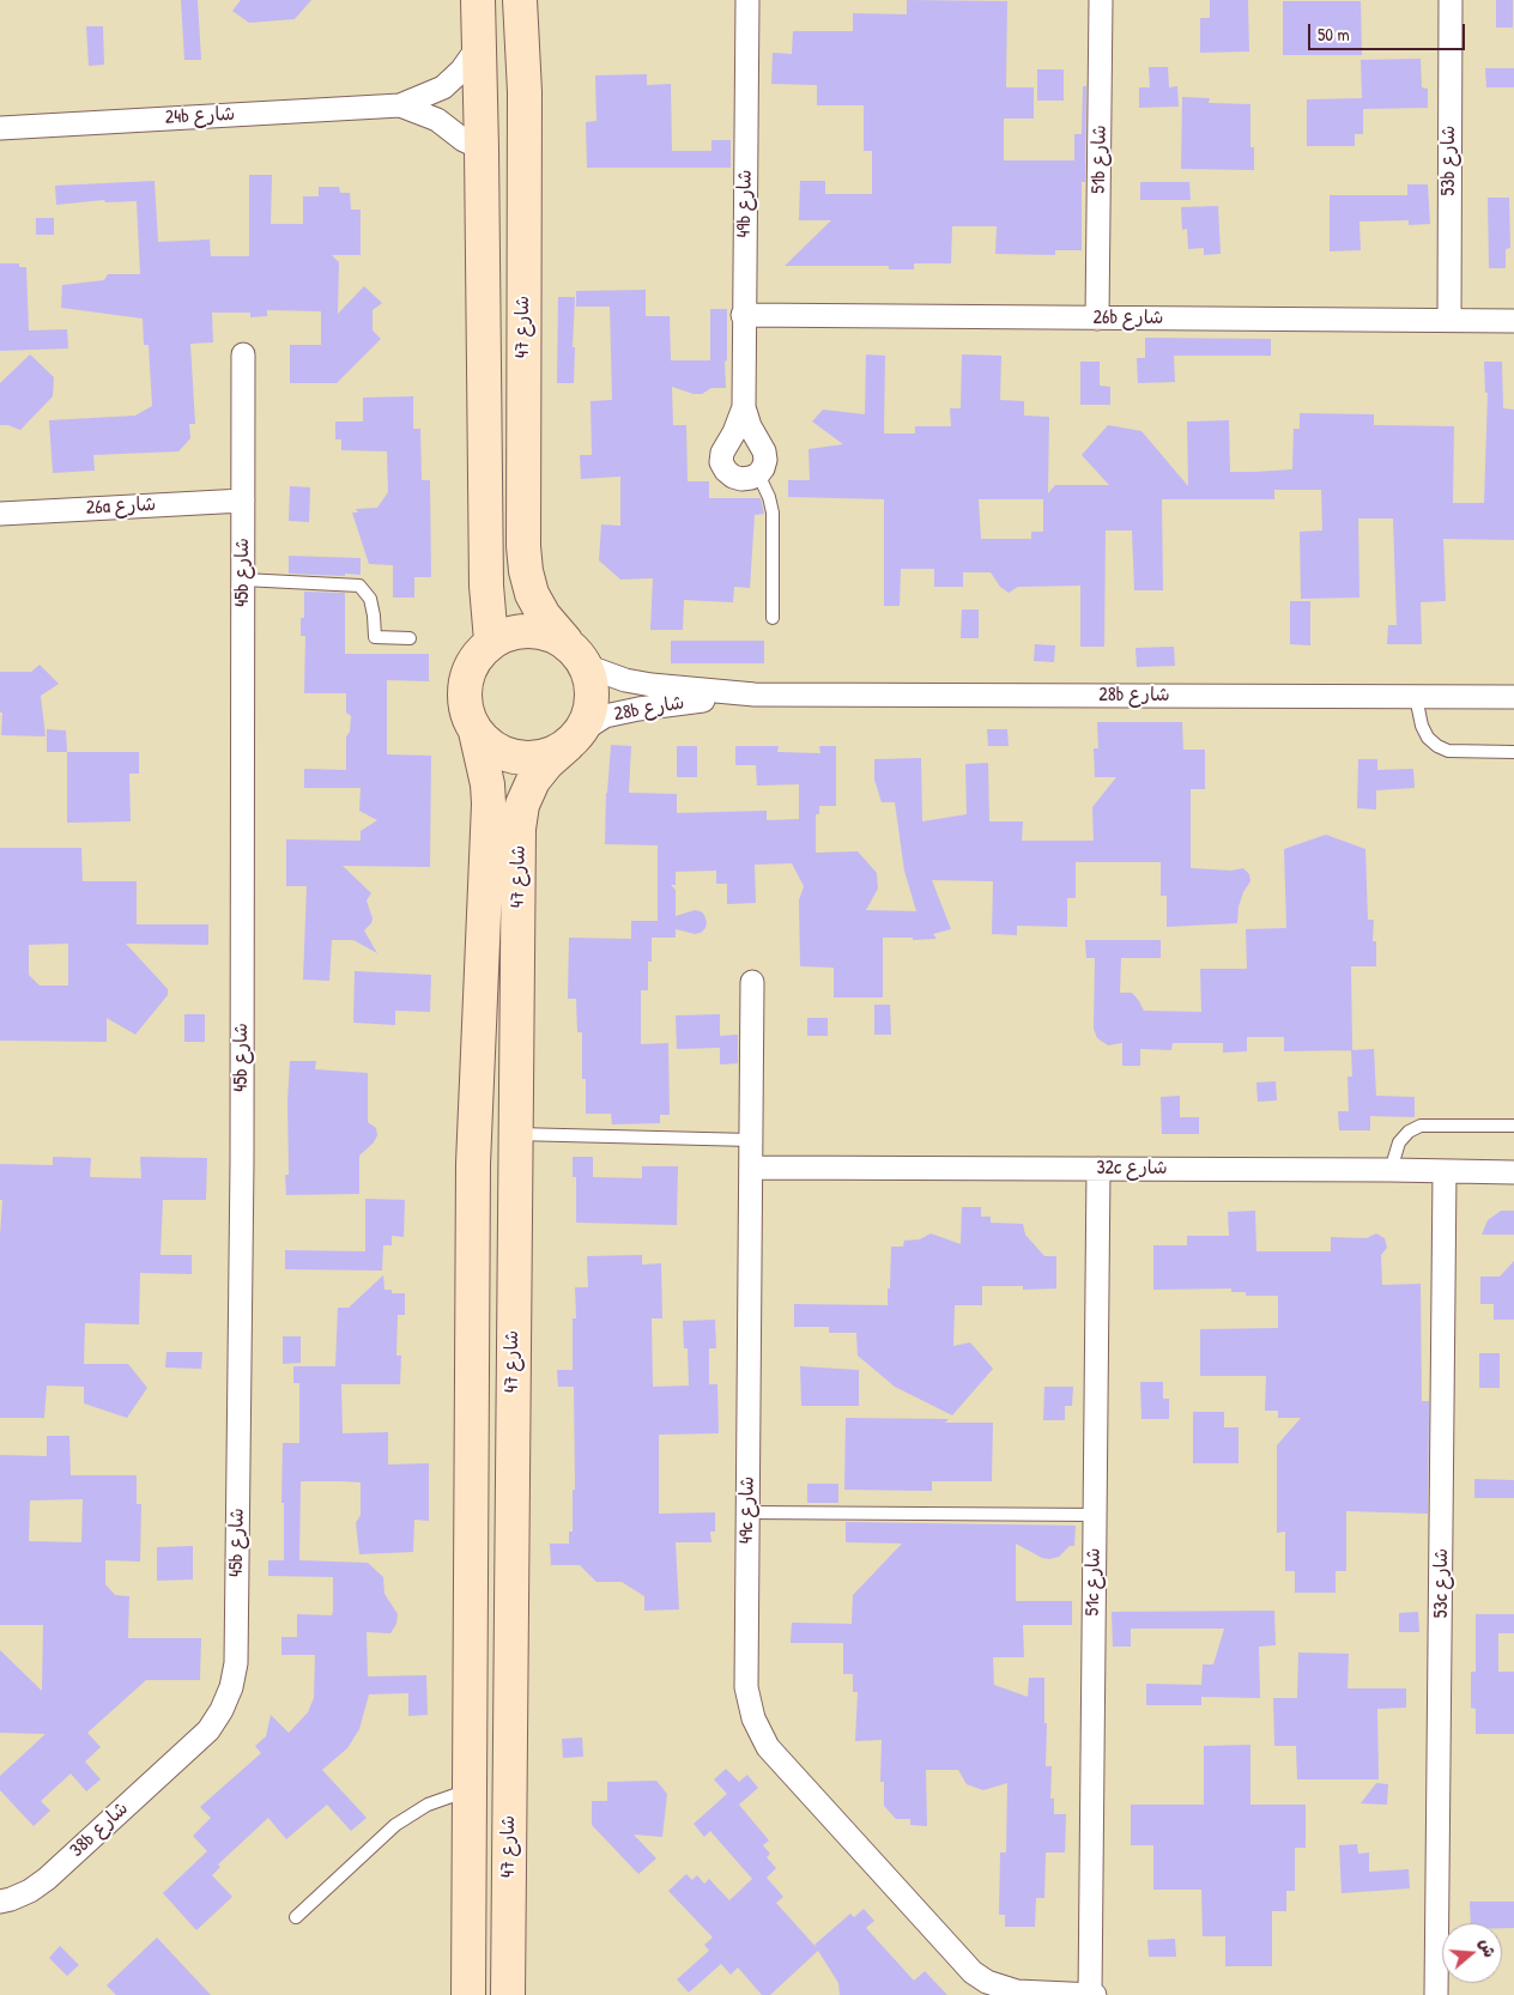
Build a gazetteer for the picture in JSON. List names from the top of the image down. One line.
{"streets":{"street":["24b شارع","51b شارع","53b شارع","49b شارع","26b شارع","شارع 47","26a شارع","45b شارع","28b شارع","32c شارع","49c شارع","51c شارع","53c شارع","38b شارع"]},"crossings":[["24b شارع","شارع 47"],["51b شارع","26b شارع"],["53b شارع","26b شارع"],["49b شارع","26b شارع"],["شارع 47","28b شارع"],["26a شارع","45b شارع"],["45b شارع","38b شارع"],["32c شارع","49c شارع"],["32c شارع","51c شارع"],["32c شارع","53c شارع"],["49c شارع","51c شارع"]],"scale_bar":"50 m","north":"right"}
